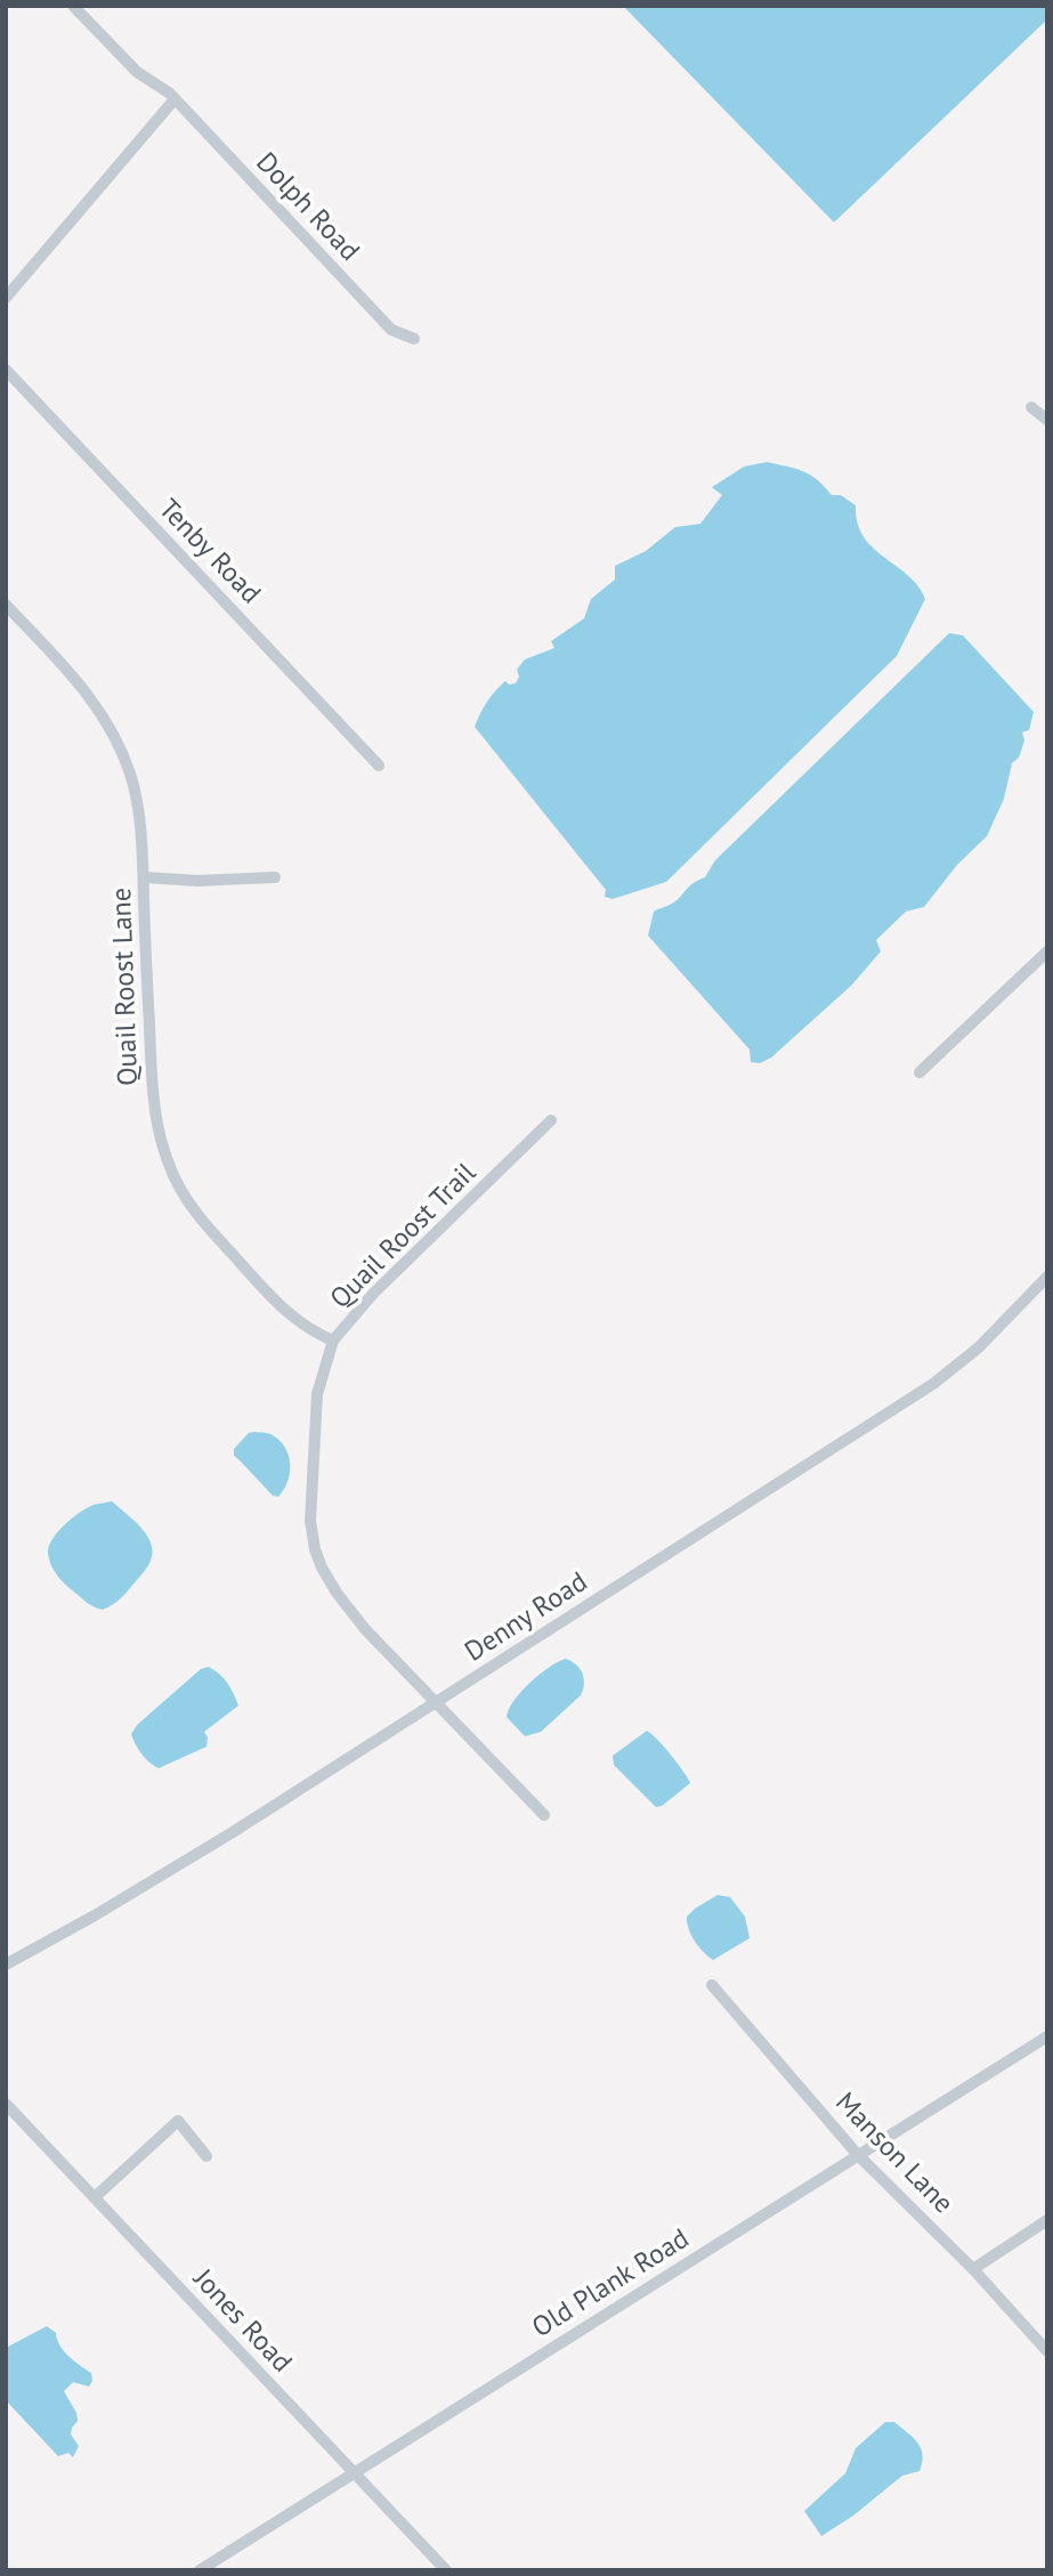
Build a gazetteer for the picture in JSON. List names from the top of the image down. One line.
{"streets":{"street":["Dolph Road","Tenby Road","Quail Roost Lane","Quail Roost Trail","Denny Road","Manson Lane","Old Plank Road","Jones Road"]},"crossings":[["Quail Roost Lane","Quail Roost Trail"],["Quail Roost Trail","Denny Road"],["Manson Lane","Old Plank Road"],["Old Plank Road","Jones Road"]]}
